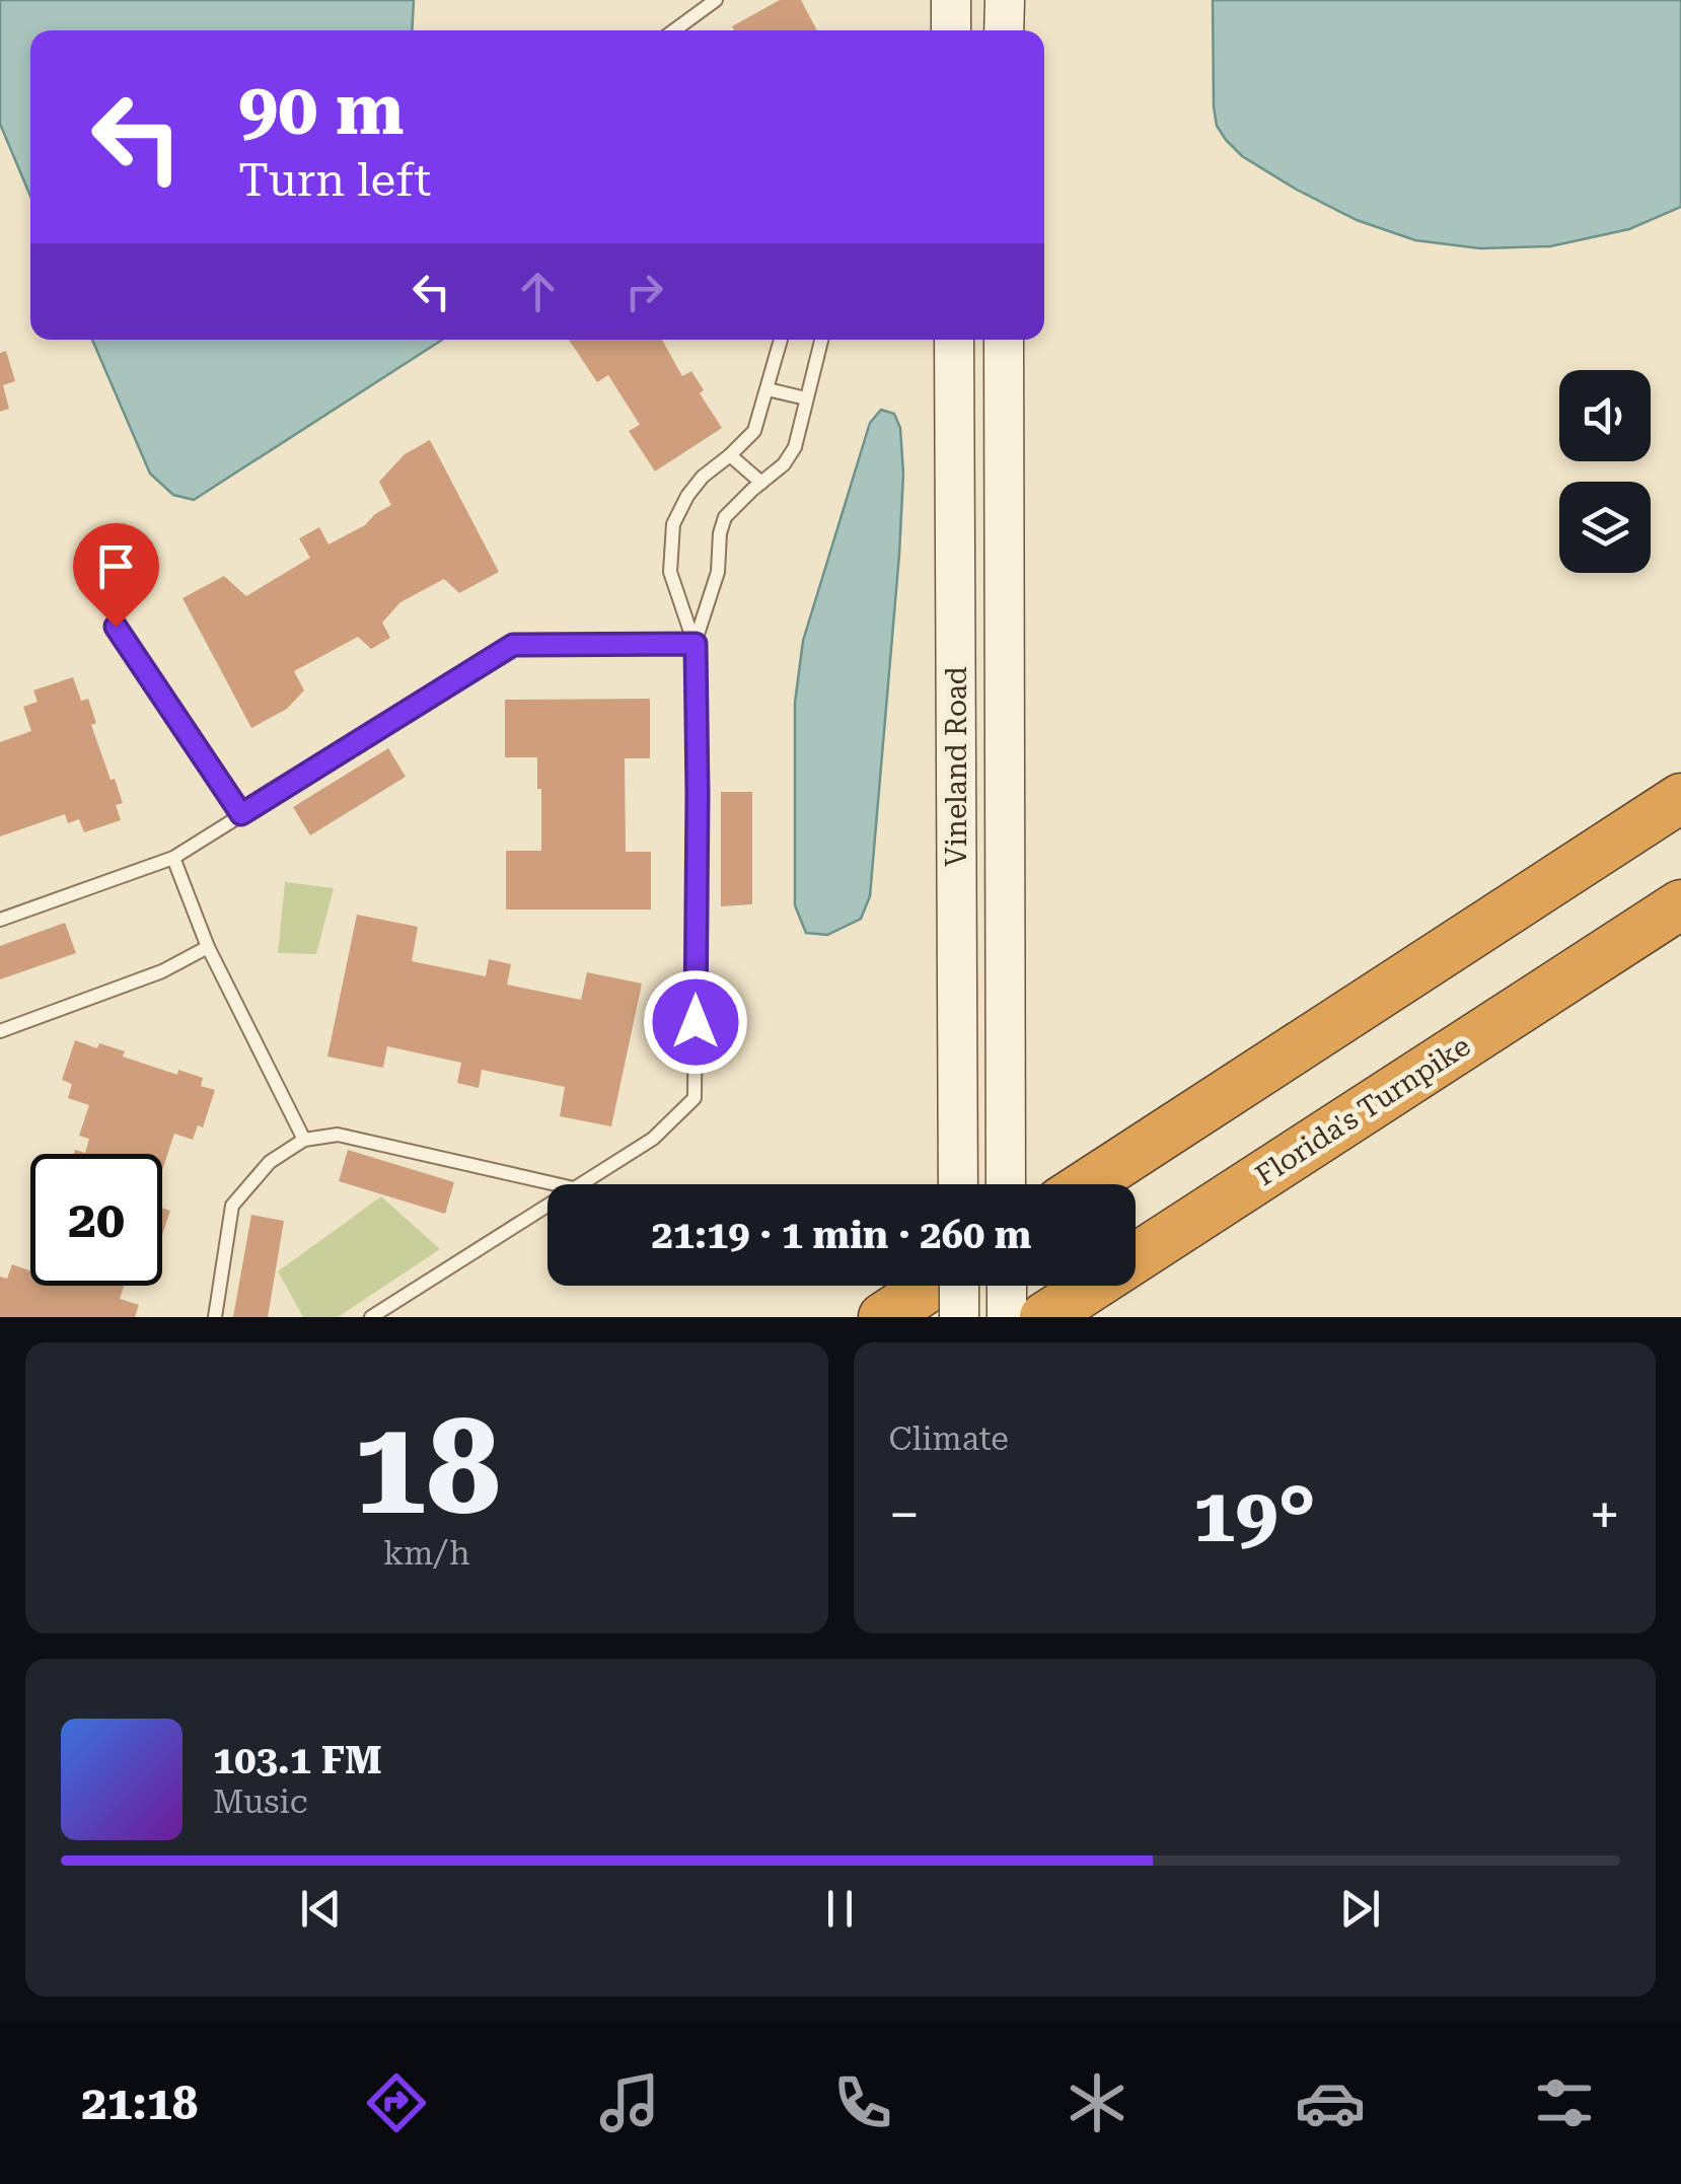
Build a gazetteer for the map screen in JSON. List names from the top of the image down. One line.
{"streets":{"highway":["Florida's Turnpike"],"street":["Vineland Road"]},"page":{"turn":["90 m","Turn left"],"limit":"20","trip":"21:19 · 1 min · 260 m","tile":[["18","km/h"],"Climate"],"heat":["−","19°","+"],"song":["103.1 FM","Music"],"tabs":"21:18"}}
